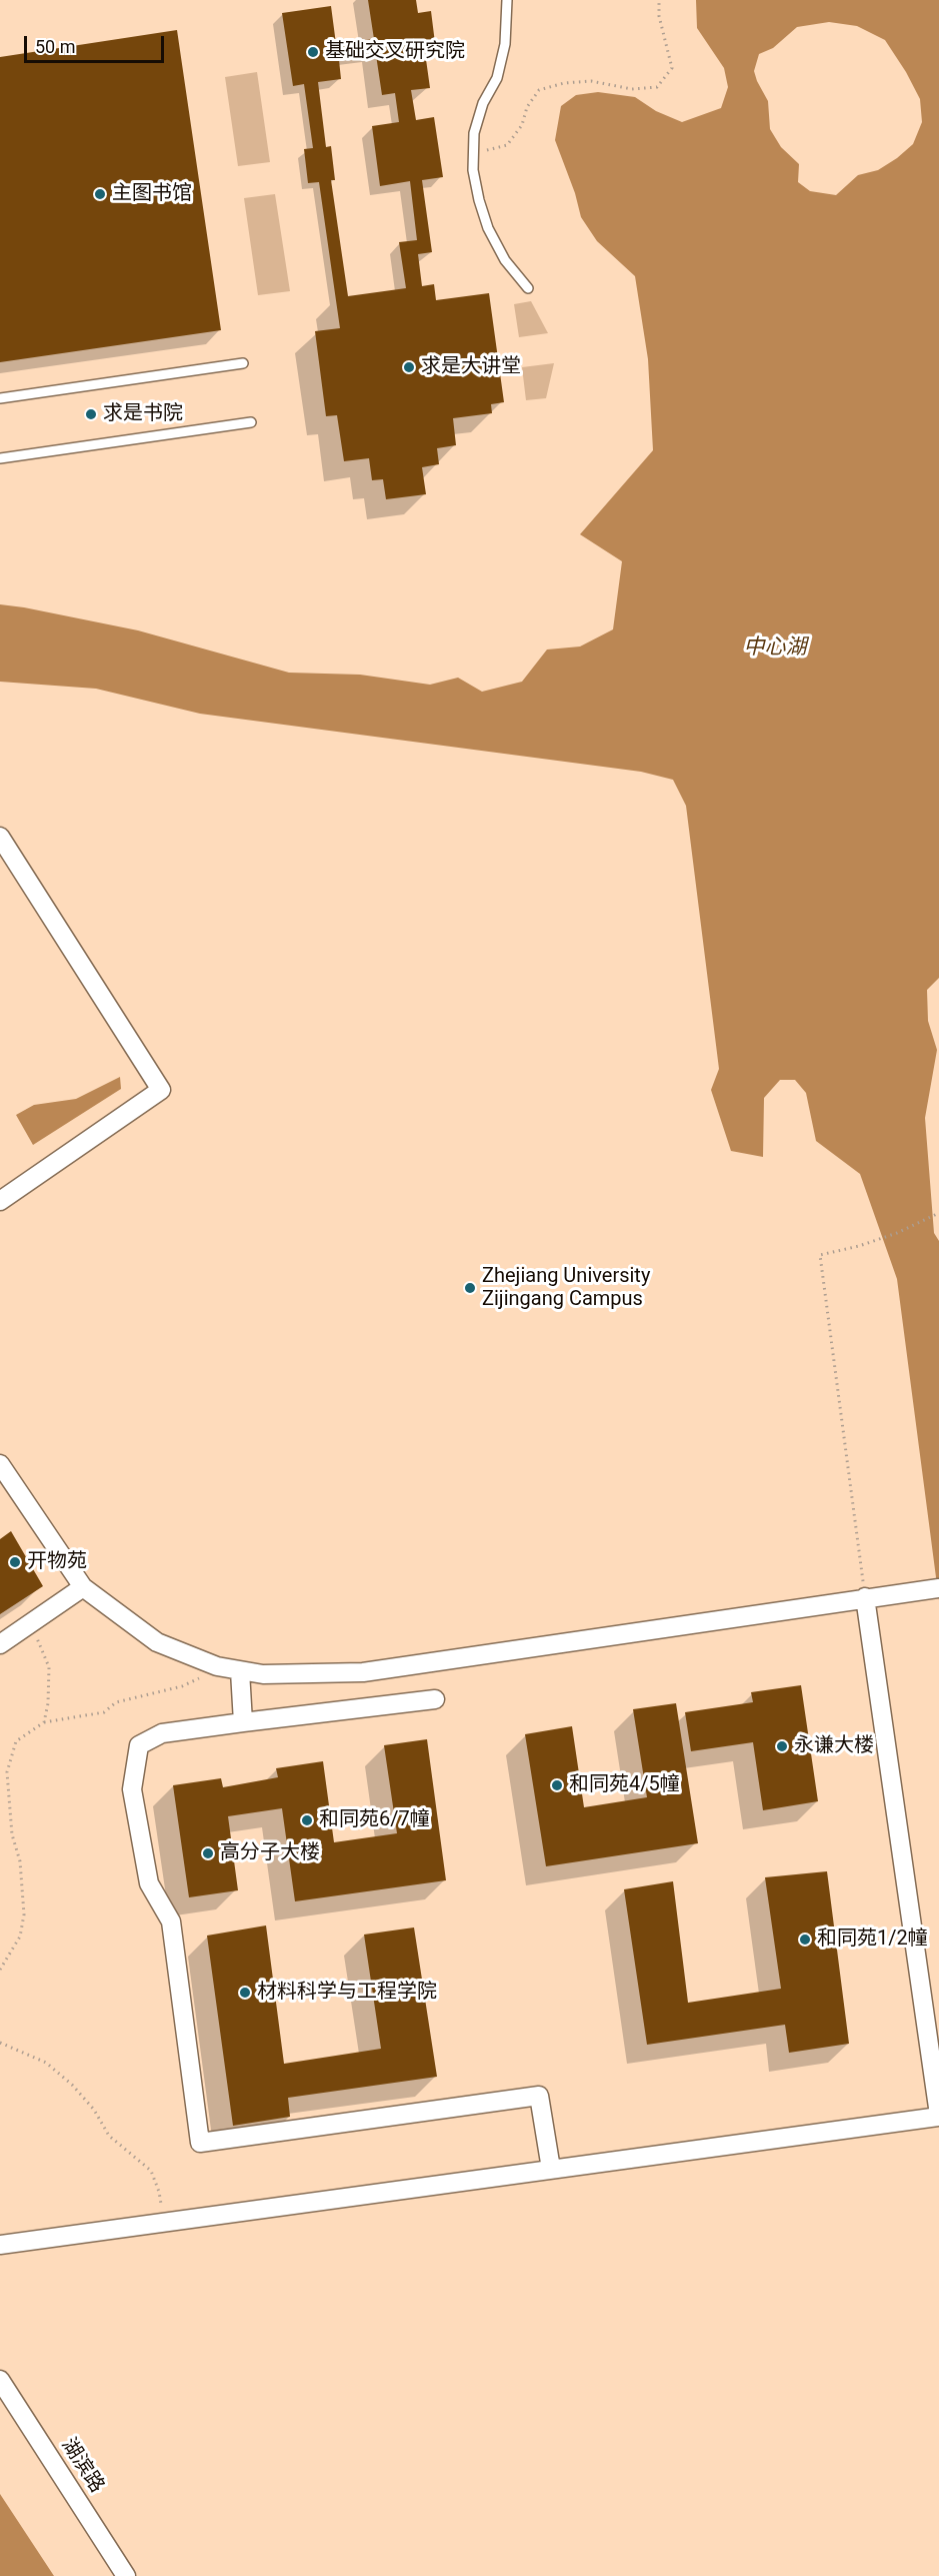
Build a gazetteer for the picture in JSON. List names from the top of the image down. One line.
{"streets":{"street":["湖滨路"]},"water":["中心湖"],"places":["基础交叉研究院","主图书馆","求是大讲堂","求是书院","Zhejiang University Zijingang Campus","开物苑","永谦大楼","和同苑4/5幢","和同苑6/7幢","高分子大楼","和同苑1/2幢","材料科学与工程学院"],"scale_bar":"50 m"}
